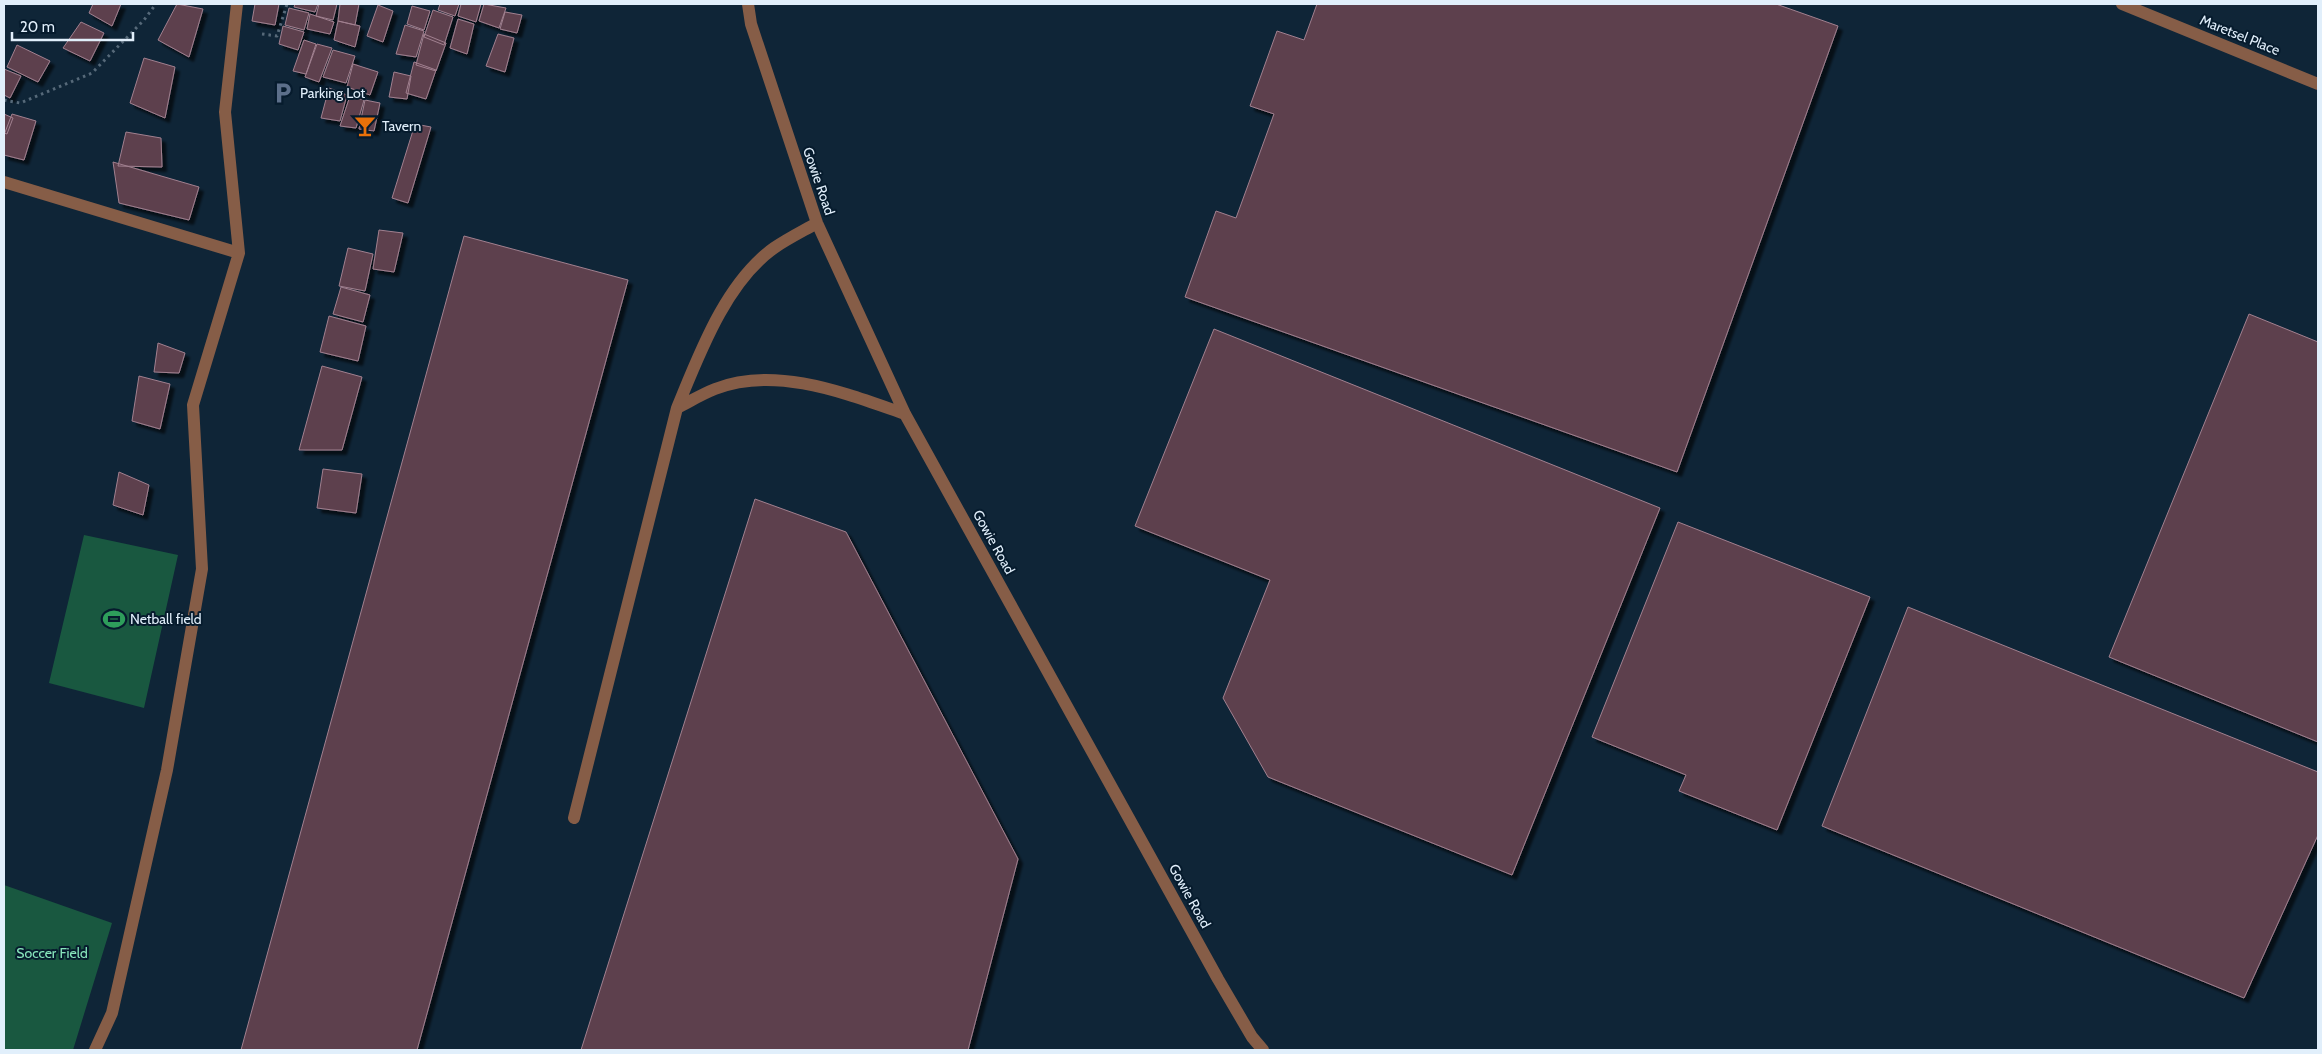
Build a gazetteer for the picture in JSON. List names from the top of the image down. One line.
{"streets":{"street":["Maretsel Place","Gowie Road"]},"parks":["Soccer Field"],"places":{"parking":["Parking Lot"],"bar":["Tavern"],"sports":["Netball field"]},"scale_bar":"20 m"}
